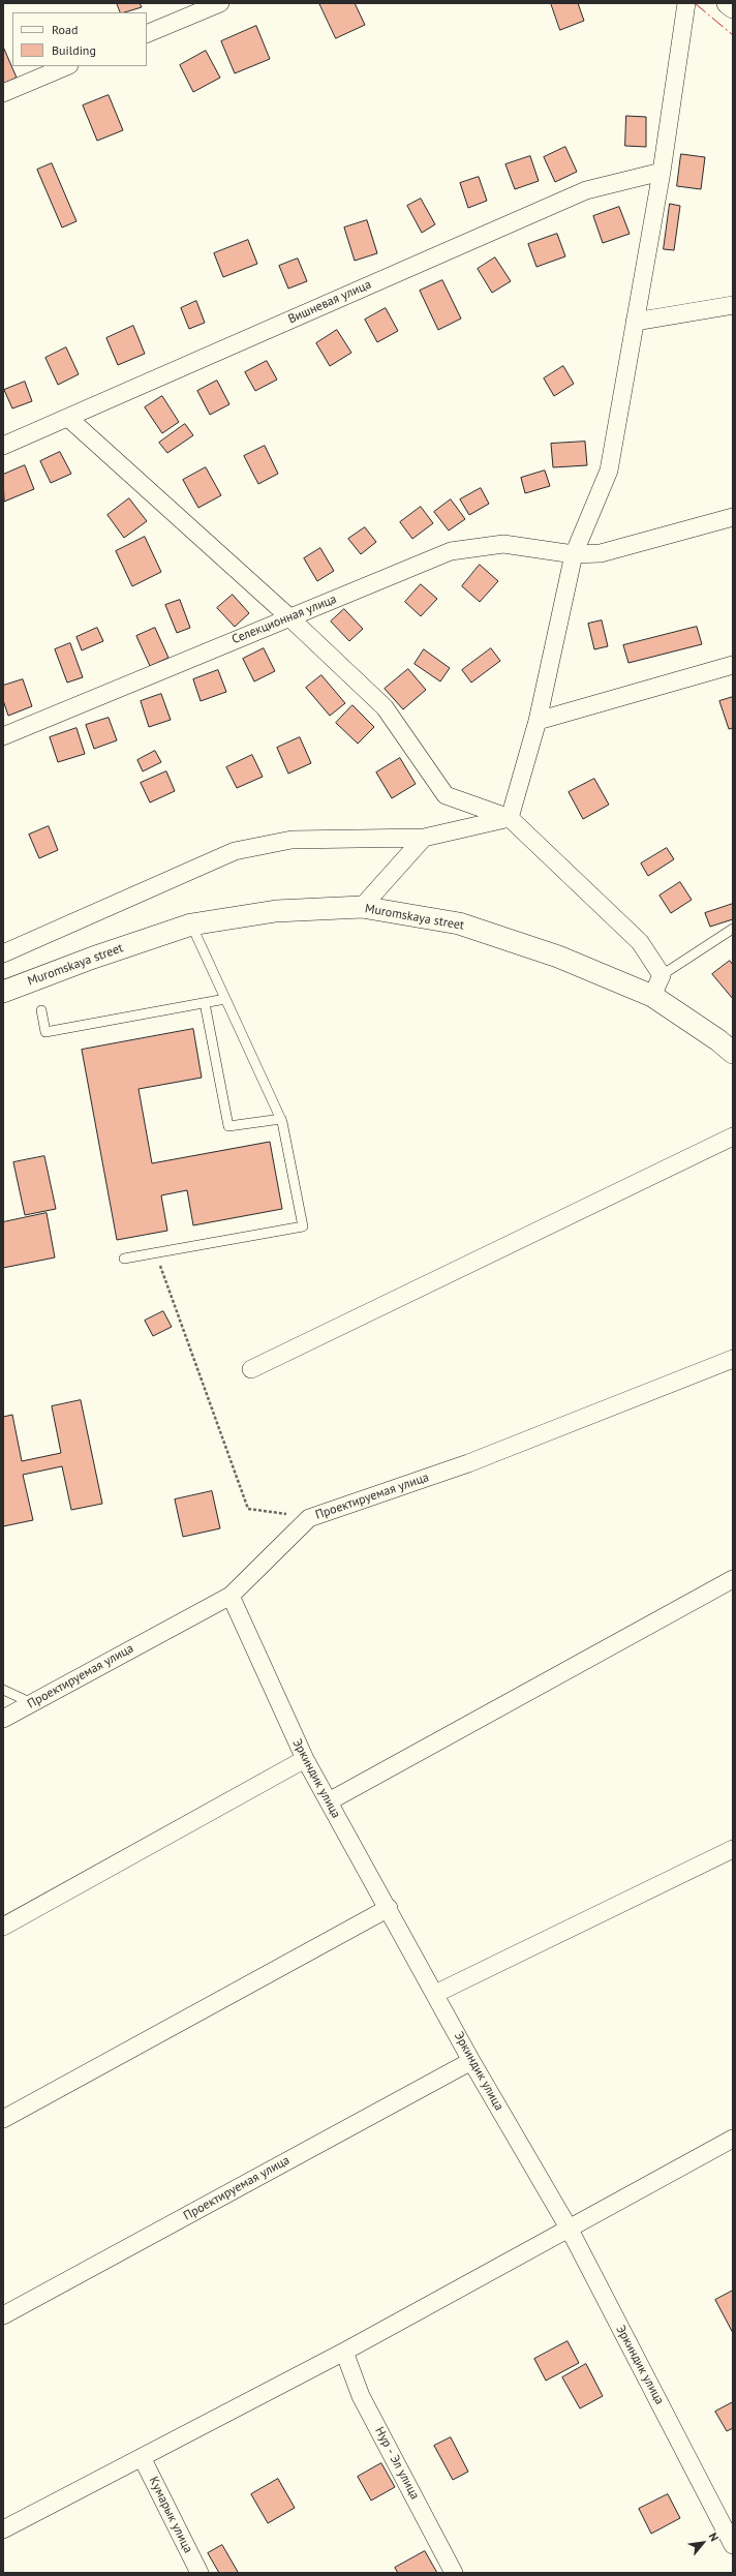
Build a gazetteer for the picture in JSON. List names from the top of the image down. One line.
{"streets":{"street":["Вишневая улица","Селекционная улица","Muromskaya street","Проектируемая улица","Эркиндик улица","Нур - Эл улица","Кумарык улица"]},"crossings":[["Проектируемая улица","Эркиндик улица"]],"legend":["Road","Building"],"north":"top right"}
